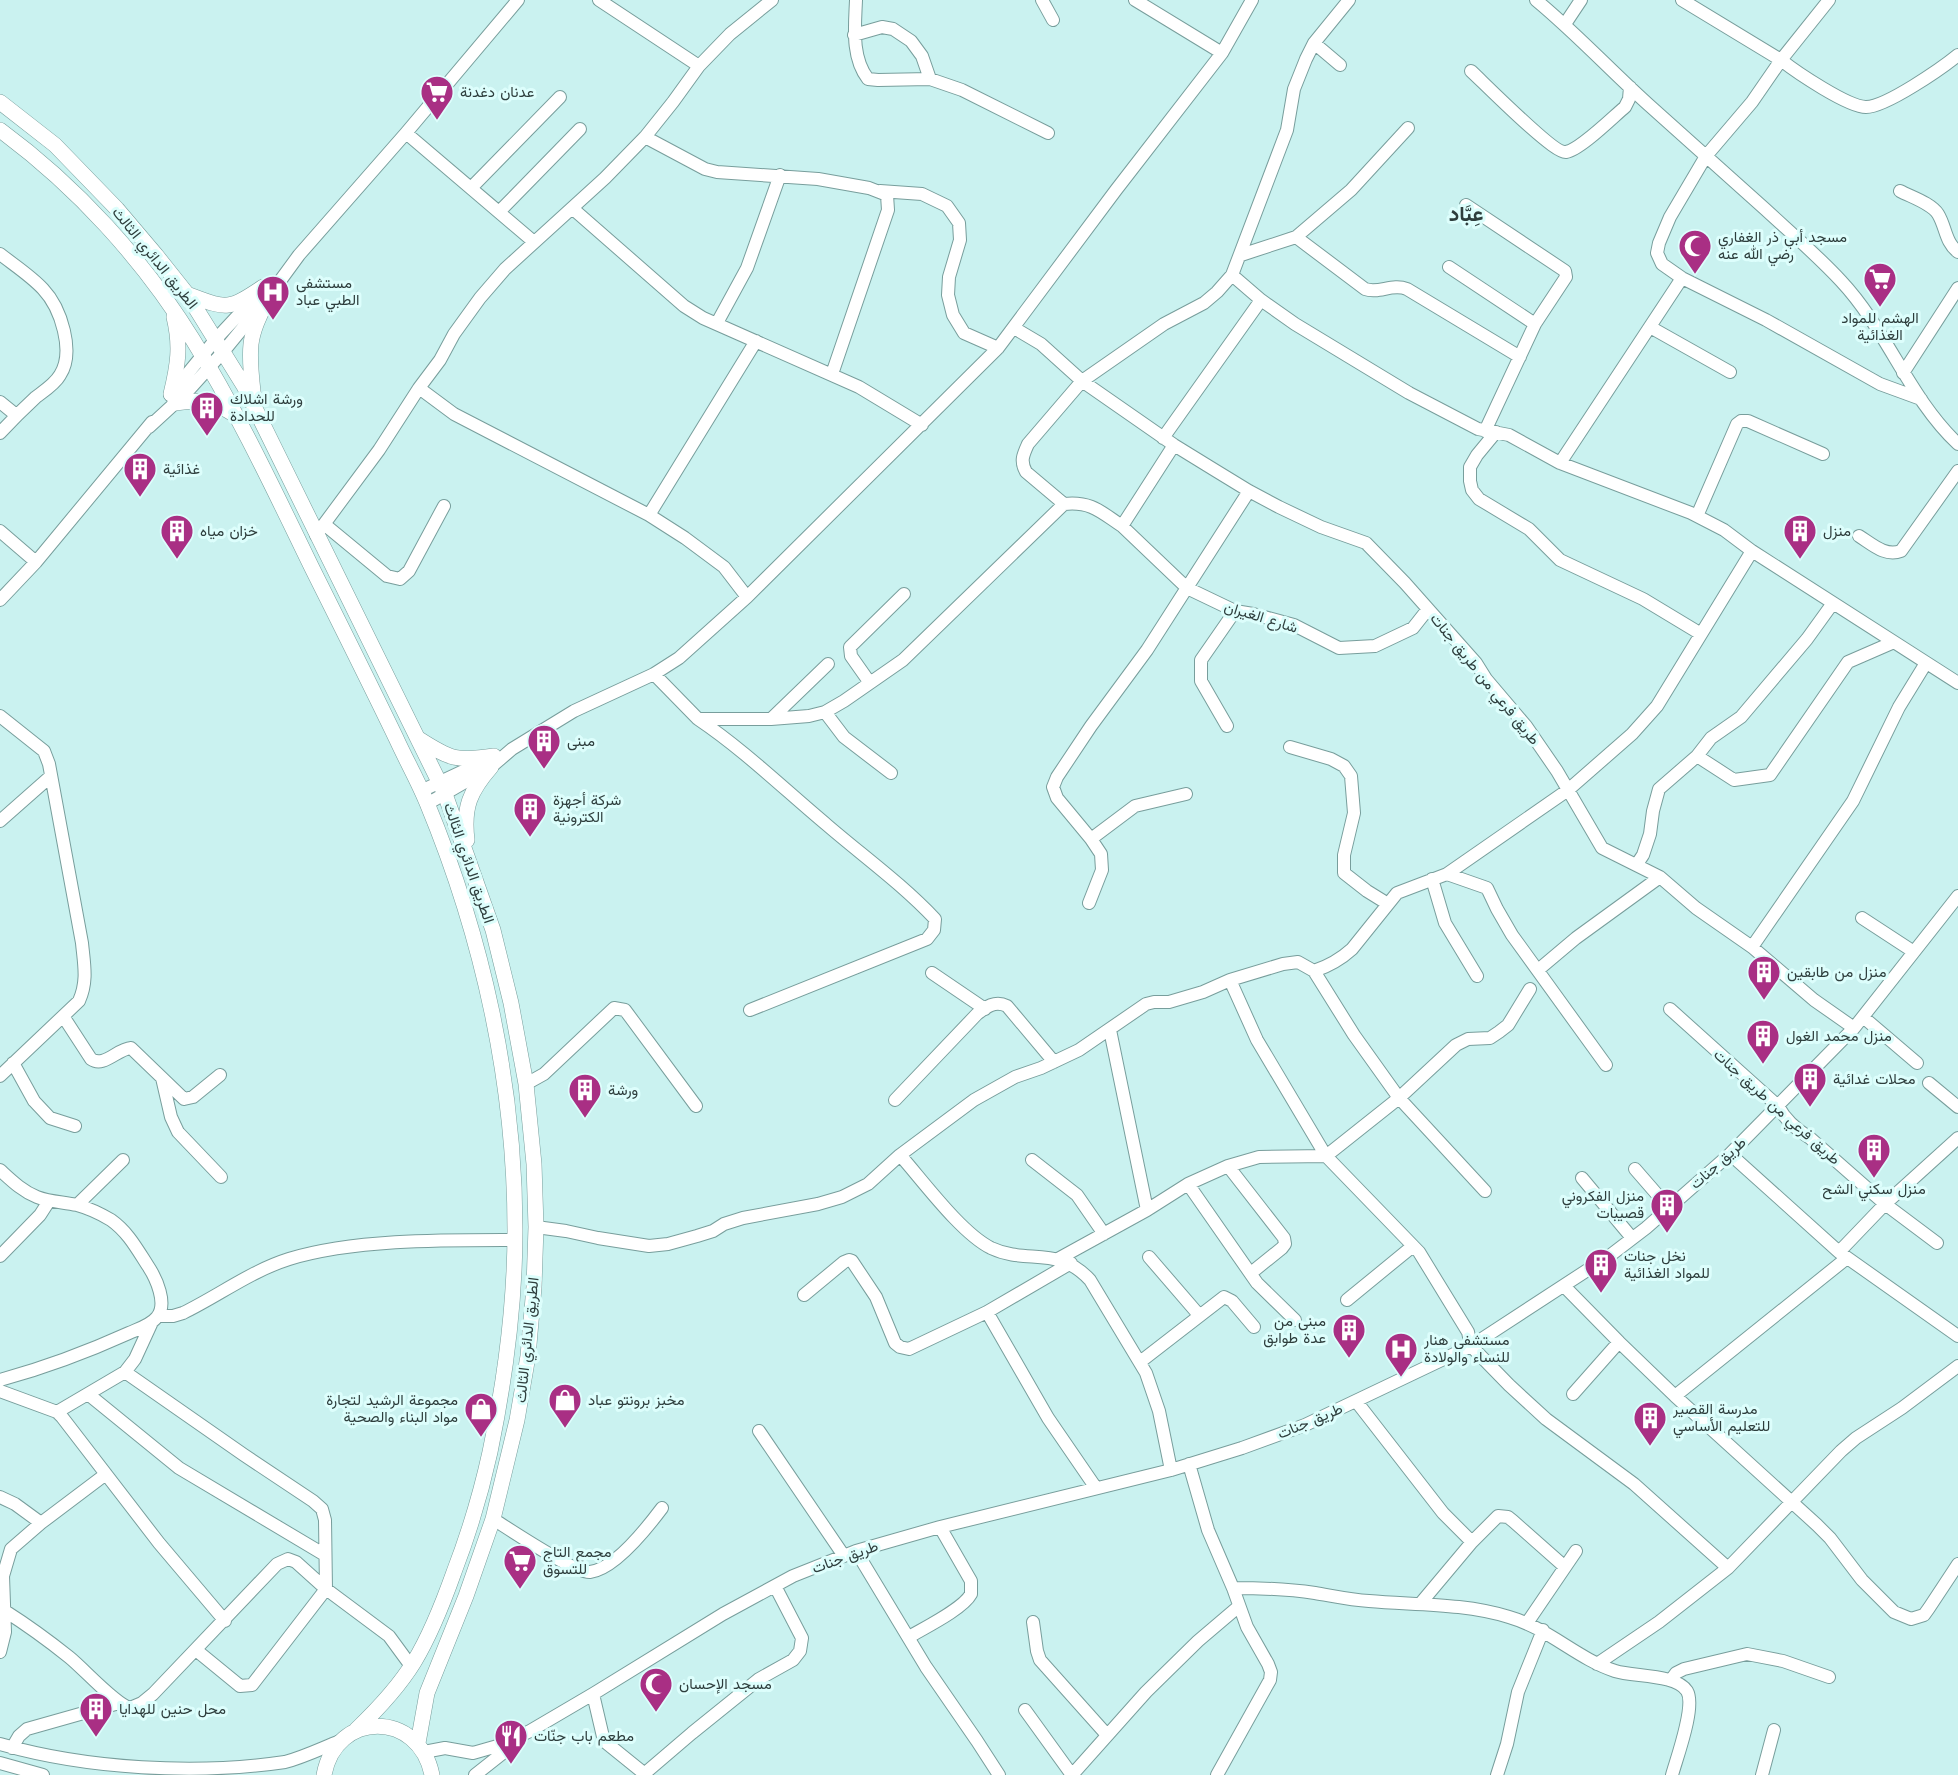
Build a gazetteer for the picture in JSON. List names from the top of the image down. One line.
{"streets":{"main road":["الطريق الدائري الثالث"],"street":["شارع الغيران","طريق فرعي من طريق جنات","طريق جنات"]},"crossings":[["شارع الغيران","طريق فرعي من طريق جنات"],["طريق فرعي من طريق جنات","طريق جنات"]],"districts":["عِبَّاد"],"places":{"supermarket":["عدنان دغدنة","الهشم للمواد الغذائية","مجمع التاج للتسوق"],"mosque":["مسجد أبي ذر الغفاري رضي الله عنه","مسجد الإحسان"],"hospital":["مستشفى الطبي عباد","مستشفى هنار للنساء والولادة"],"building":["ورشة اشلاك للحدادة","غذائية","خزان مياه","منزل","مبنى","شركة أجهزة الكترونية","منزل من طابقين","منزل محمد الغول","محلات غدائية","ورشة","منزل سكني الشح","منزل الفكروني قصيبات","نخل جنات للمواد الغذائية","مبنى من عدة طوابق","مدرسة القصير للتعليم الأساسي","محل حنين للهدايا"],"shop":["مخبز برونتو عباد","مجموعة الرشيد لتجارة مواد البناء والصحية"],"restaurant":["مطعم باب جنّات"]}}
